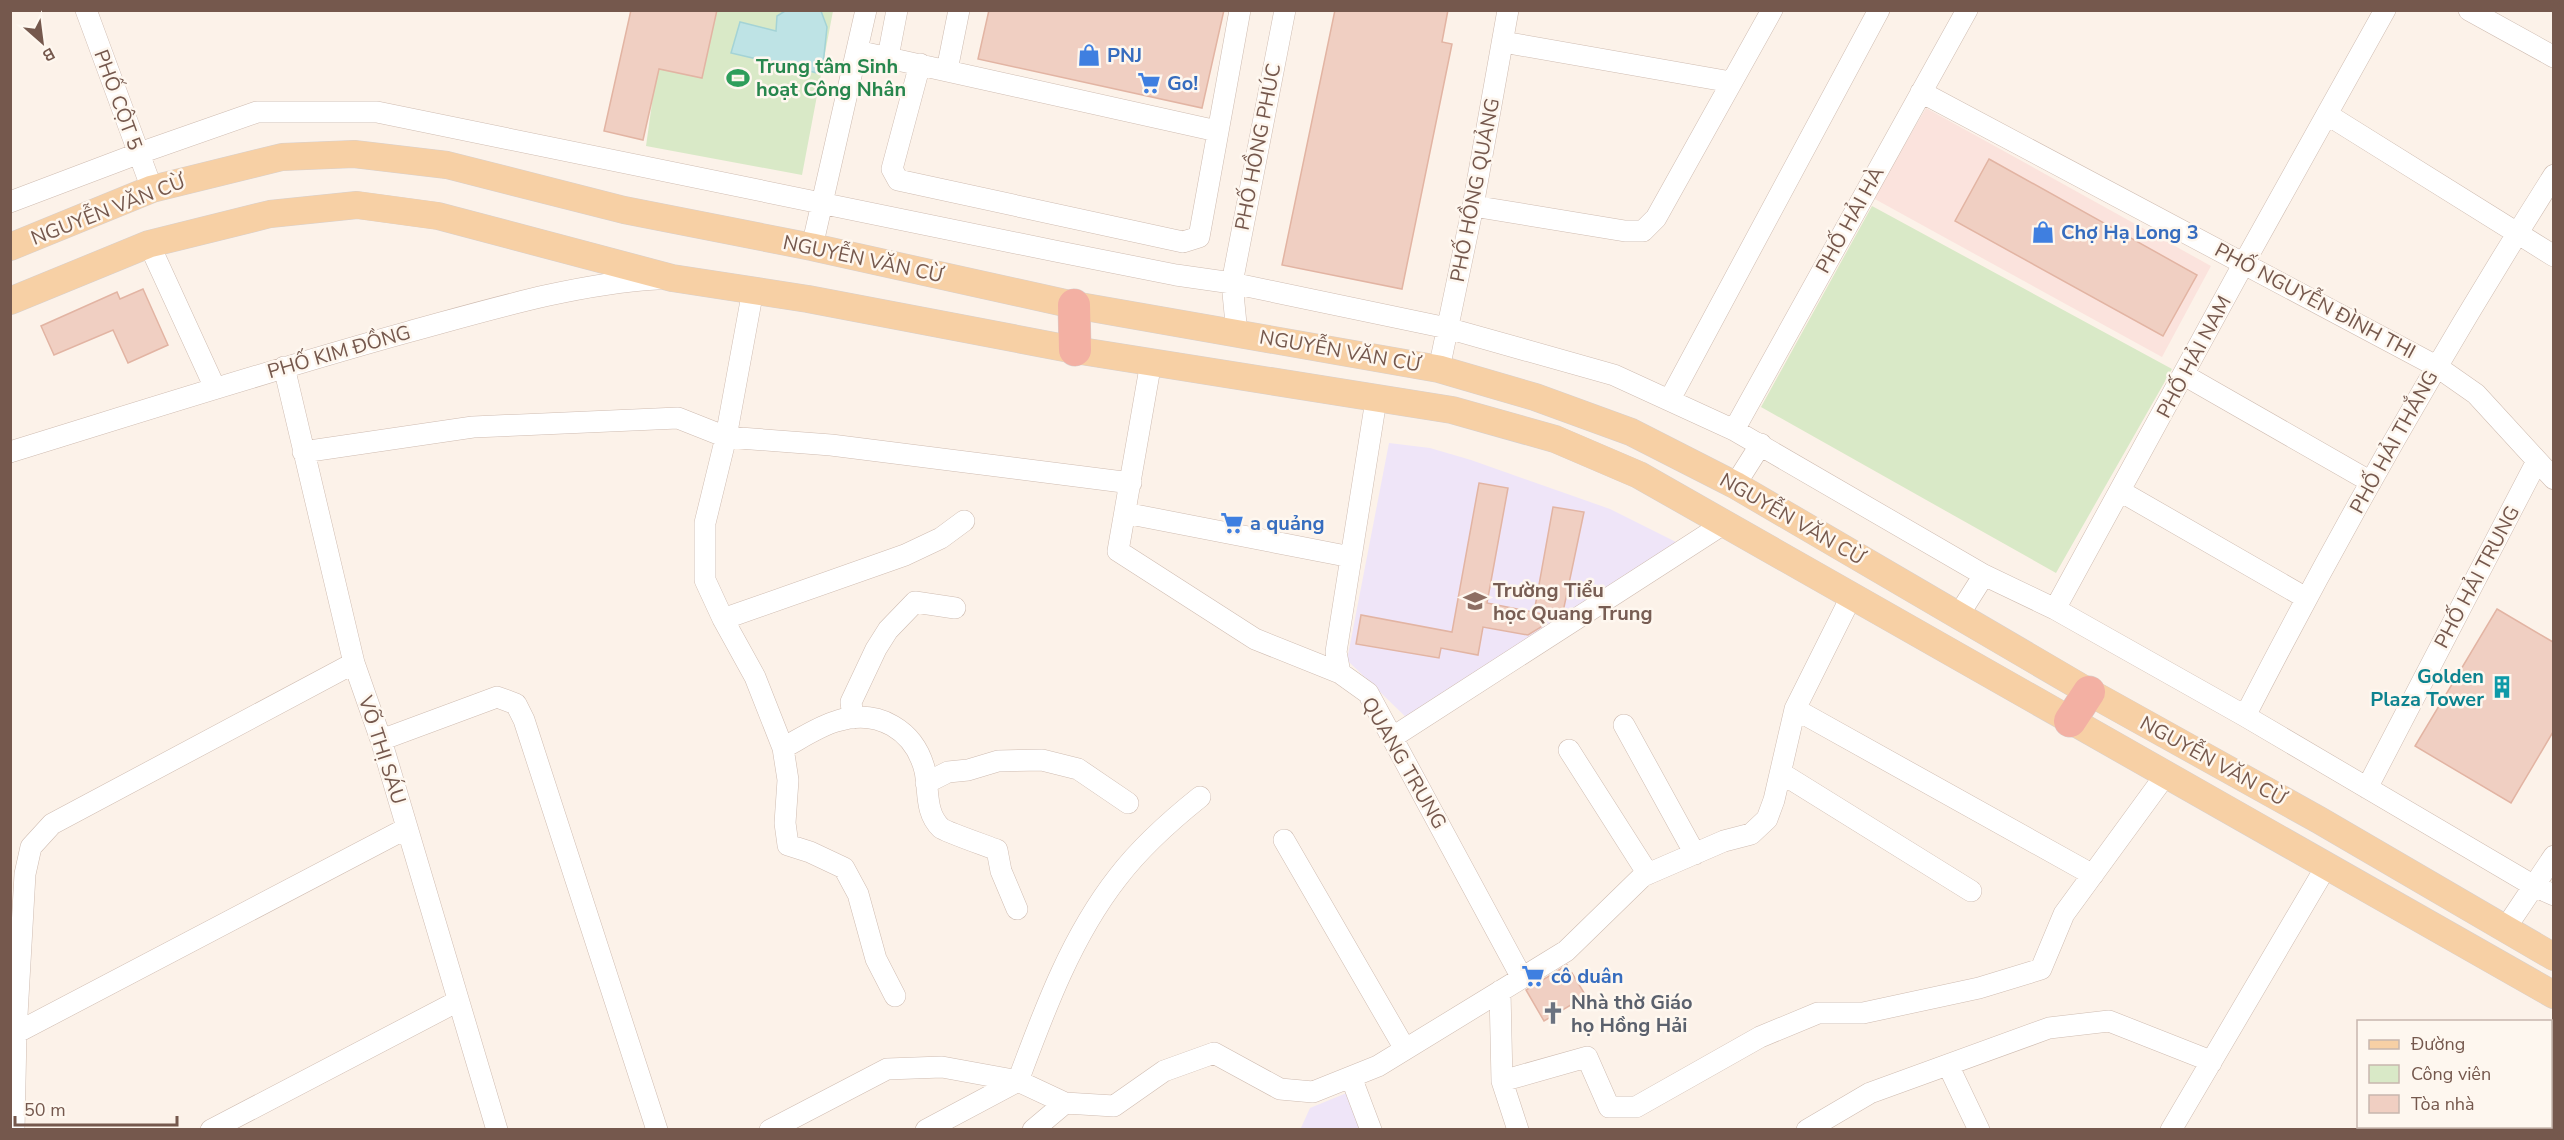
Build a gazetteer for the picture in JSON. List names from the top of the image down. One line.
{"streets":{"main road":["NGUYỄN VĂN CỪ"],"street":["PHỐ CỘT 5","PHỐ HỒNG PHÚC","PHỐ HỒNG QUẢNG","PHỐ HẢI HÀ","PHỐ NGUYỄN ĐÌNH THI","PHỐ KIM ĐỒNG","PHỐ HẢI NAM","PHỐ HẢI THẮNG","PHỐ HẢI TRUNG","VÕ THỊ SÁU","QUANG TRUNG"]},"crossings":[["PHỐ CỘT 5","NGUYỄN VĂN CỪ"],["PHỐ HỒNG PHÚC","NGUYỄN VĂN CỪ"],["PHỐ HỒNG QUẢNG","NGUYỄN VĂN CỪ"],["NGUYỄN VĂN CỪ","PHỐ HẢI HÀ"],["NGUYỄN VĂN CỪ","PHỐ KIM ĐỒNG"],["NGUYỄN VĂN CỪ","PHỐ HẢI NAM"],["NGUYỄN VĂN CỪ","PHỐ HẢI THẮNG"],["NGUYỄN VĂN CỪ","PHỐ HẢI TRUNG"],["PHỐ HẢI HÀ","PHỐ NGUYỄN ĐÌNH THI"],["PHỐ NGUYỄN ĐÌNH THI","PHỐ HẢI NAM"],["PHỐ NGUYỄN ĐÌNH THI","PHỐ HẢI THẮNG"],["PHỐ NGUYỄN ĐÌNH THI","PHỐ HẢI TRUNG"],["PHỐ KIM ĐỒNG","VÕ THỊ SÁU"]],"places":{"shop":["PNJ","Chợ Hạ Long 3"],"sports":["Trung tâm Sinh hoạt Công Nhân"],"supermarket":["Go!","a quảng","cô duân"],"school or university":["Trường Tiểu học Quang Trung"],"building":["Golden Plaza Tower"],"church":["Nhà thờ Giáo họ Hồng Hải"]},"legend":["Đường","Công viên","Tòa nhà"],"scale_bar":"50 m","north":"bottom right"}
